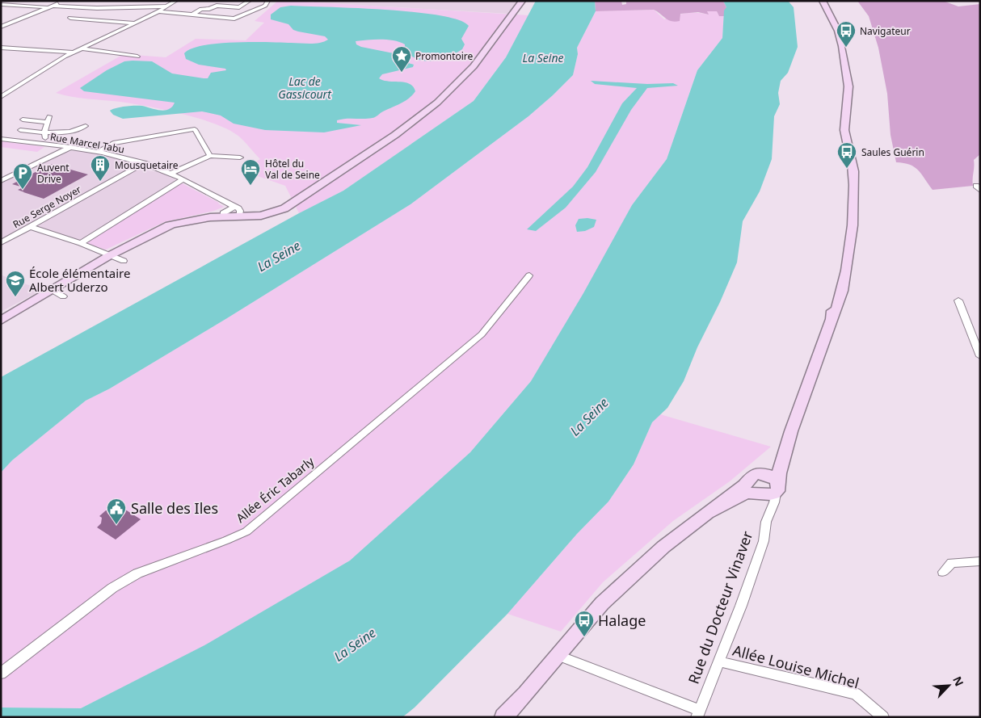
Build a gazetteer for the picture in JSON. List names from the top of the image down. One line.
{"streets":{"main road":["Rue du Docteur Vinaver"],"street":["Rue Marcel Tabu","Rue Serge Noyer","Allée Éric Tabarly","Allée Louise Michel"]},"crossings":[["Rue Marcel Tabu","Rue Serge Noyer"],["Rue du Docteur Vinaver","Allée Louise Michel"]],"water":["La Seine","Lac de Gassicourt"],"places":{"bus stop":["Navigateur","Saules Guérin","Halage"],"place":["Promontoire"],"building":["Mousquetaire"],"hotel":["Hôtel du Val de Seine"],"parking":["Auvent Drive"],"school or university":["École élémentaire Albert Uderzo"],"public building":["Salle des Iles"]},"north":"top right"}
